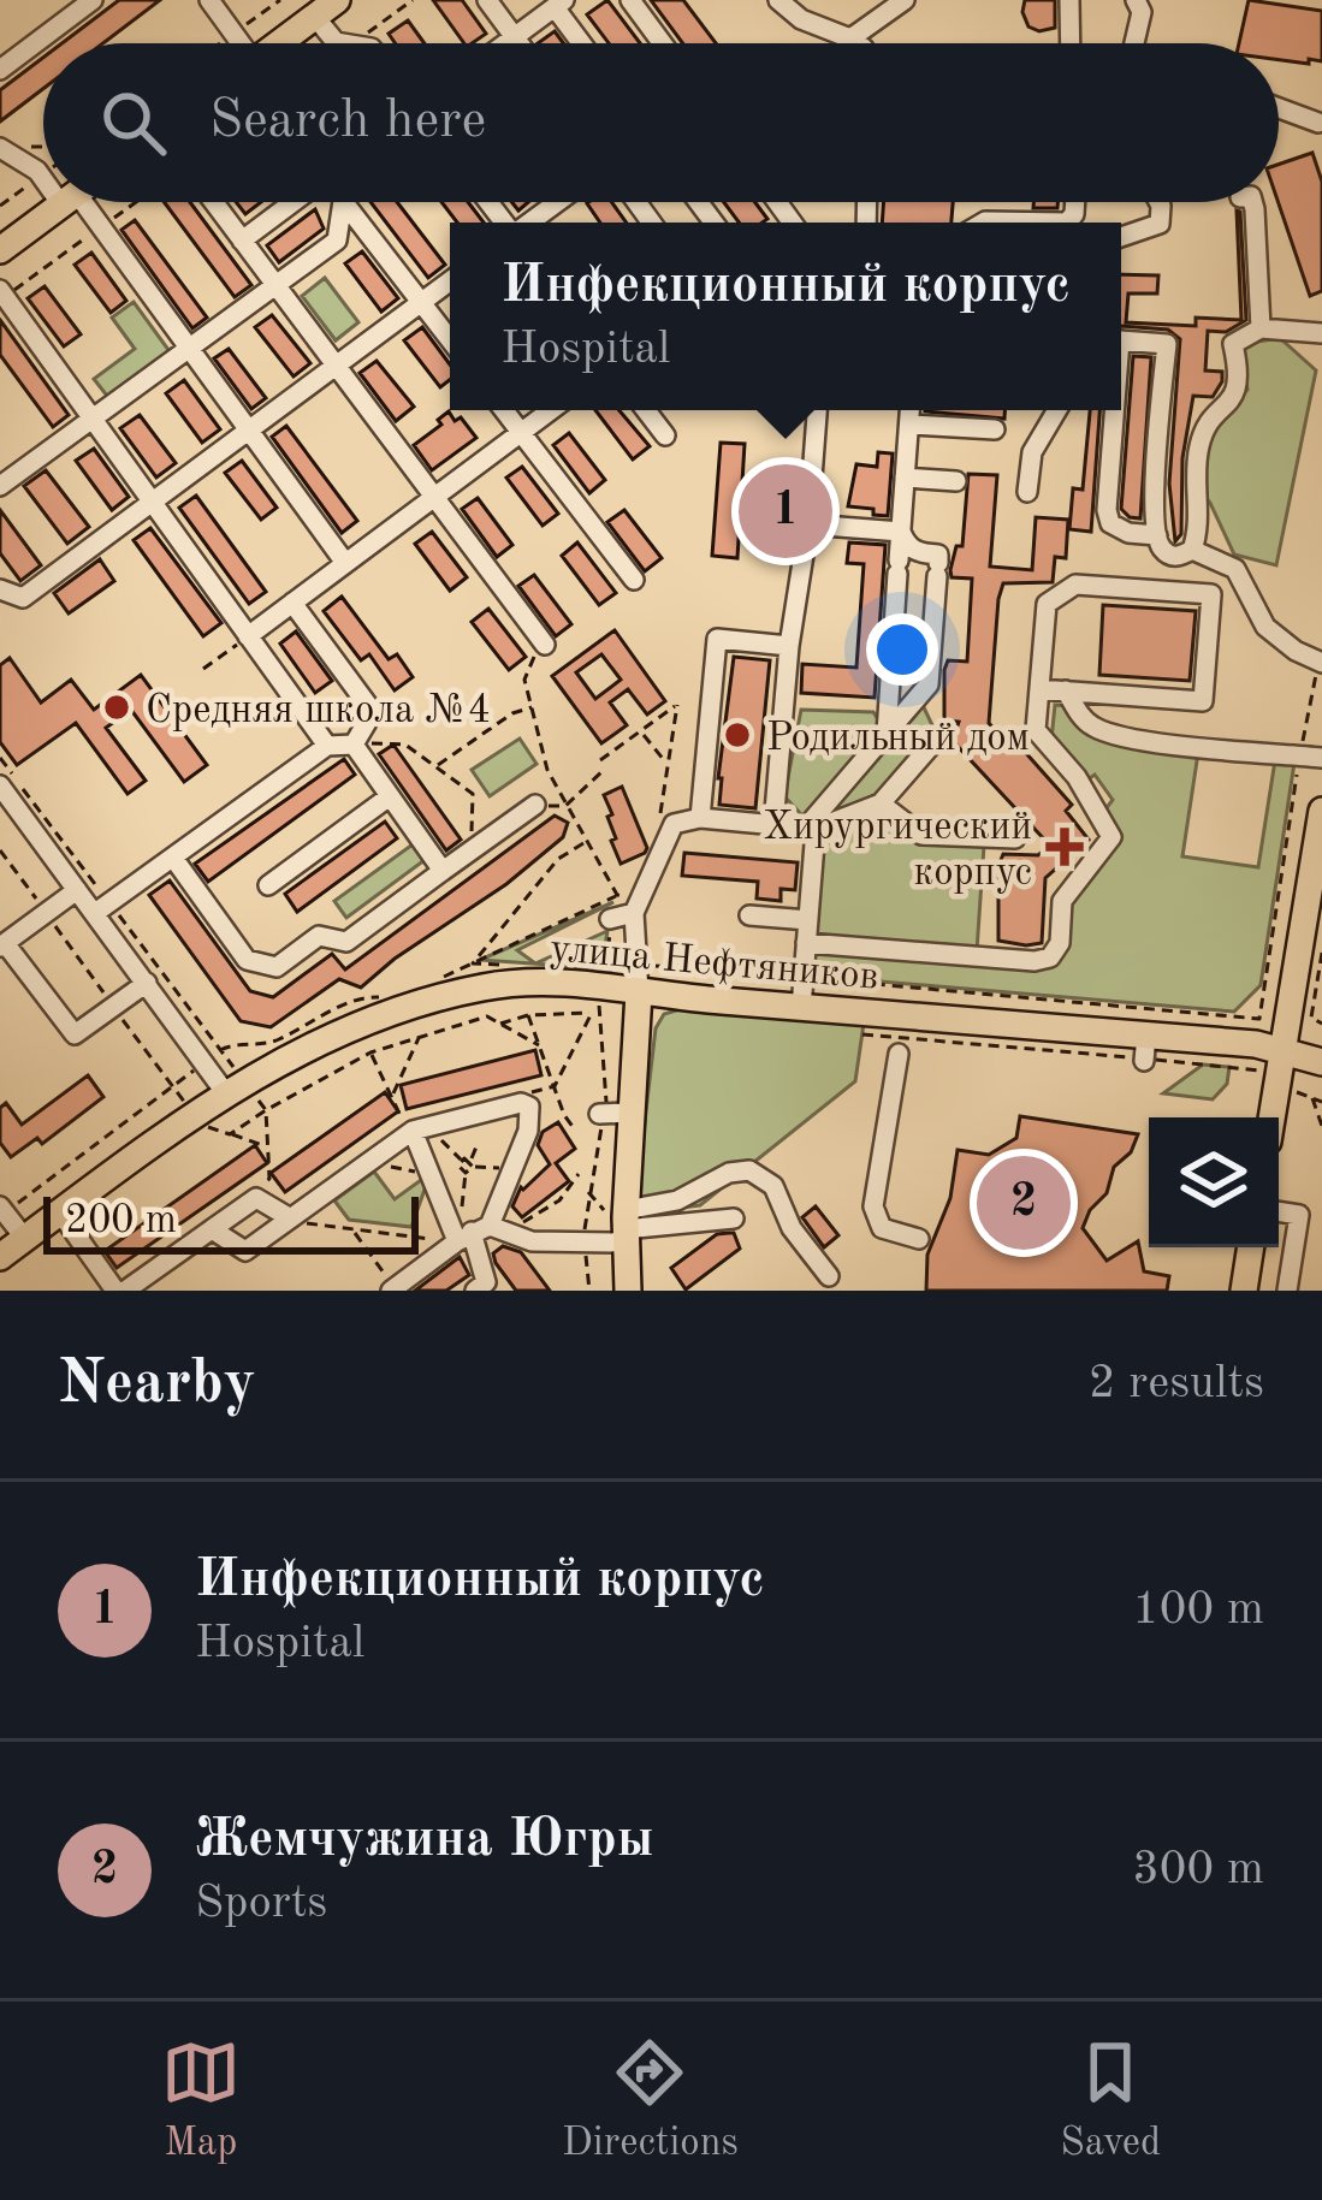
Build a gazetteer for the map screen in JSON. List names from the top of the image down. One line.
{"streets":{"main road":["улица Нефтяников"]},"places":{"other":["Средняя школа №4","Родильный дом"],"health":["Хирургический корпус"]},"scale_bar":"200 m","page":{"search":"Search here","popup":["Инфекционный корпус","Hospital"],"pins":["1","2"],"scale":"200 m","heading":["Nearby","2 results"],"list":[{"mark":"1","name":"Инфекционный корпус","note":"Hospital","value":"100 m"},{"mark":"2","name":"Жемчужина Югры","note":"Sports","value":"300 m"}],"nav":["Map","Directions","Saved"]}}
